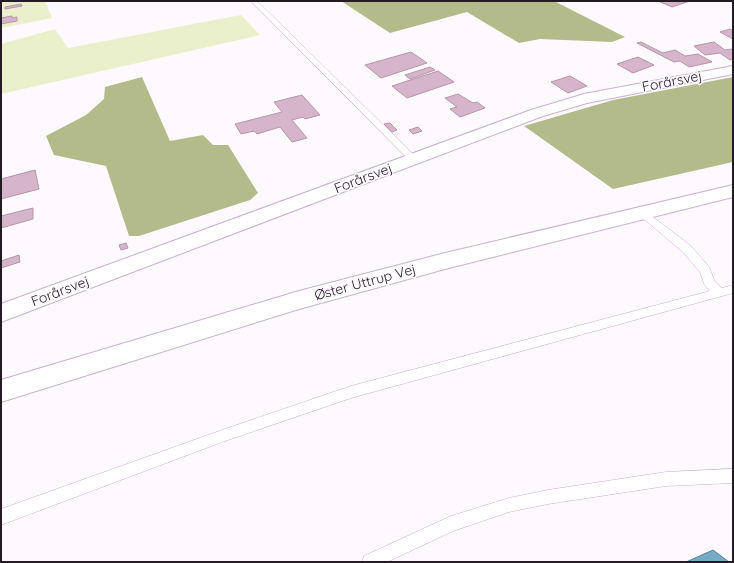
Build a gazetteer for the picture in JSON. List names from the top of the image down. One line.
{"streets":{"street":["Forårsvej","Øster Uttrup Vej"]}}
